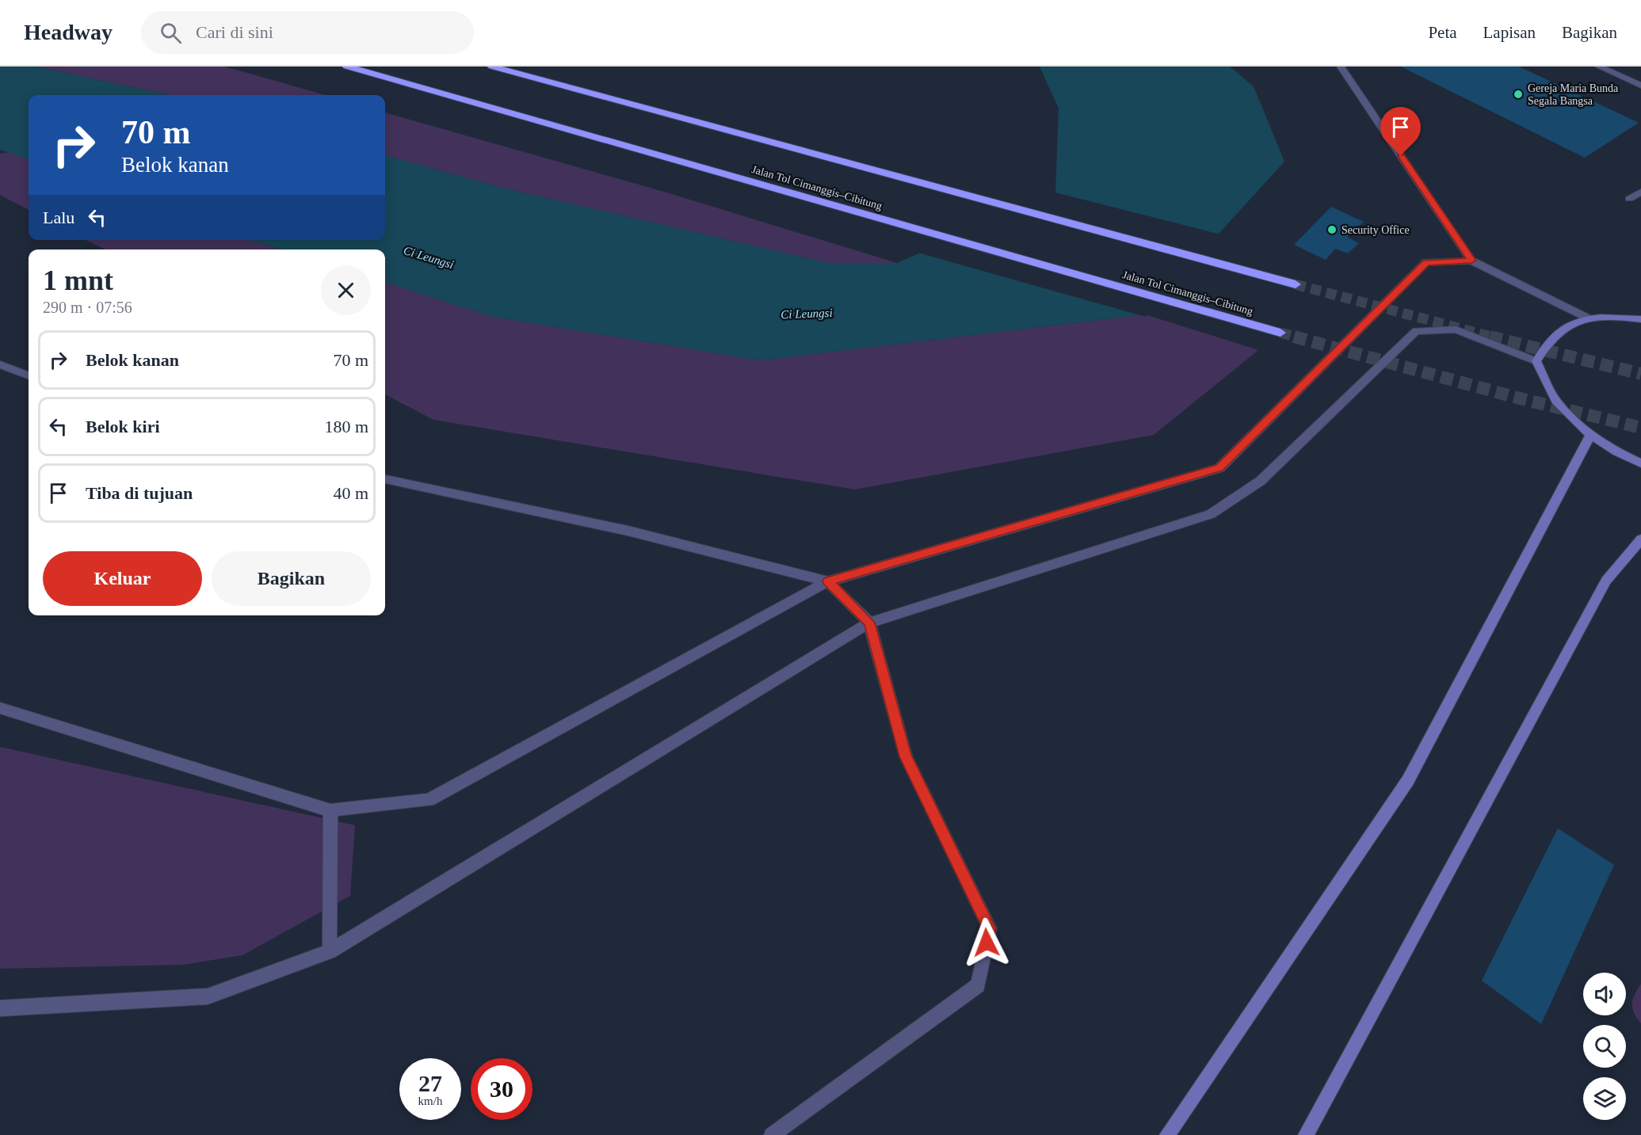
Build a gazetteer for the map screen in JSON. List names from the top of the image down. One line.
{"streets":{"highway":["Jalan Tol Cimanggis–Cibitung"]},"water":["Ci Leungsi"],"places":["Gereja Maria Bunda Segala Bangsa","Security Office"],"page":{"header":"Headway","search":"Cari di sini","nav":["Peta","Lapisan","Bagikan"],"turn":["70 m","Belok kanan"],"then":"Lalu","heading":["1 mnt","290 m · 07:56"],"list":[{"name":"Belok kanan","value":"70 m"},{"name":"Belok kiri","value":"180 m"},{"name":"Tiba di tujuan","value":"40 m"}],"buttons":["Keluar","Bagikan"],"speed":"27 km/h","limit":"30"}}
